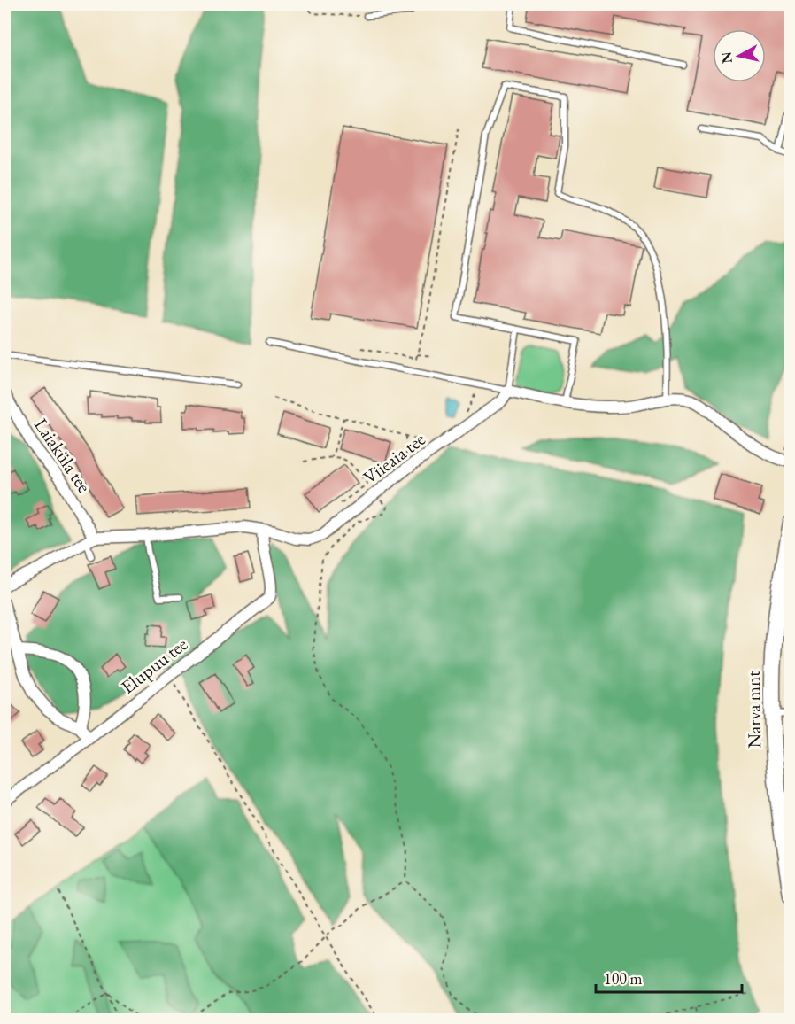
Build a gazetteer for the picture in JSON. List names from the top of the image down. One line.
{"streets":{"main road":["Narva mnt"],"street":["Laiaküla tee","Viieaia tee","Elupuu tee"]},"crossings":[["Laiaküla tee","Viieaia tee"],["Viieaia tee","Elupuu tee"]],"scale_bar":"100 m","north":"left"}
